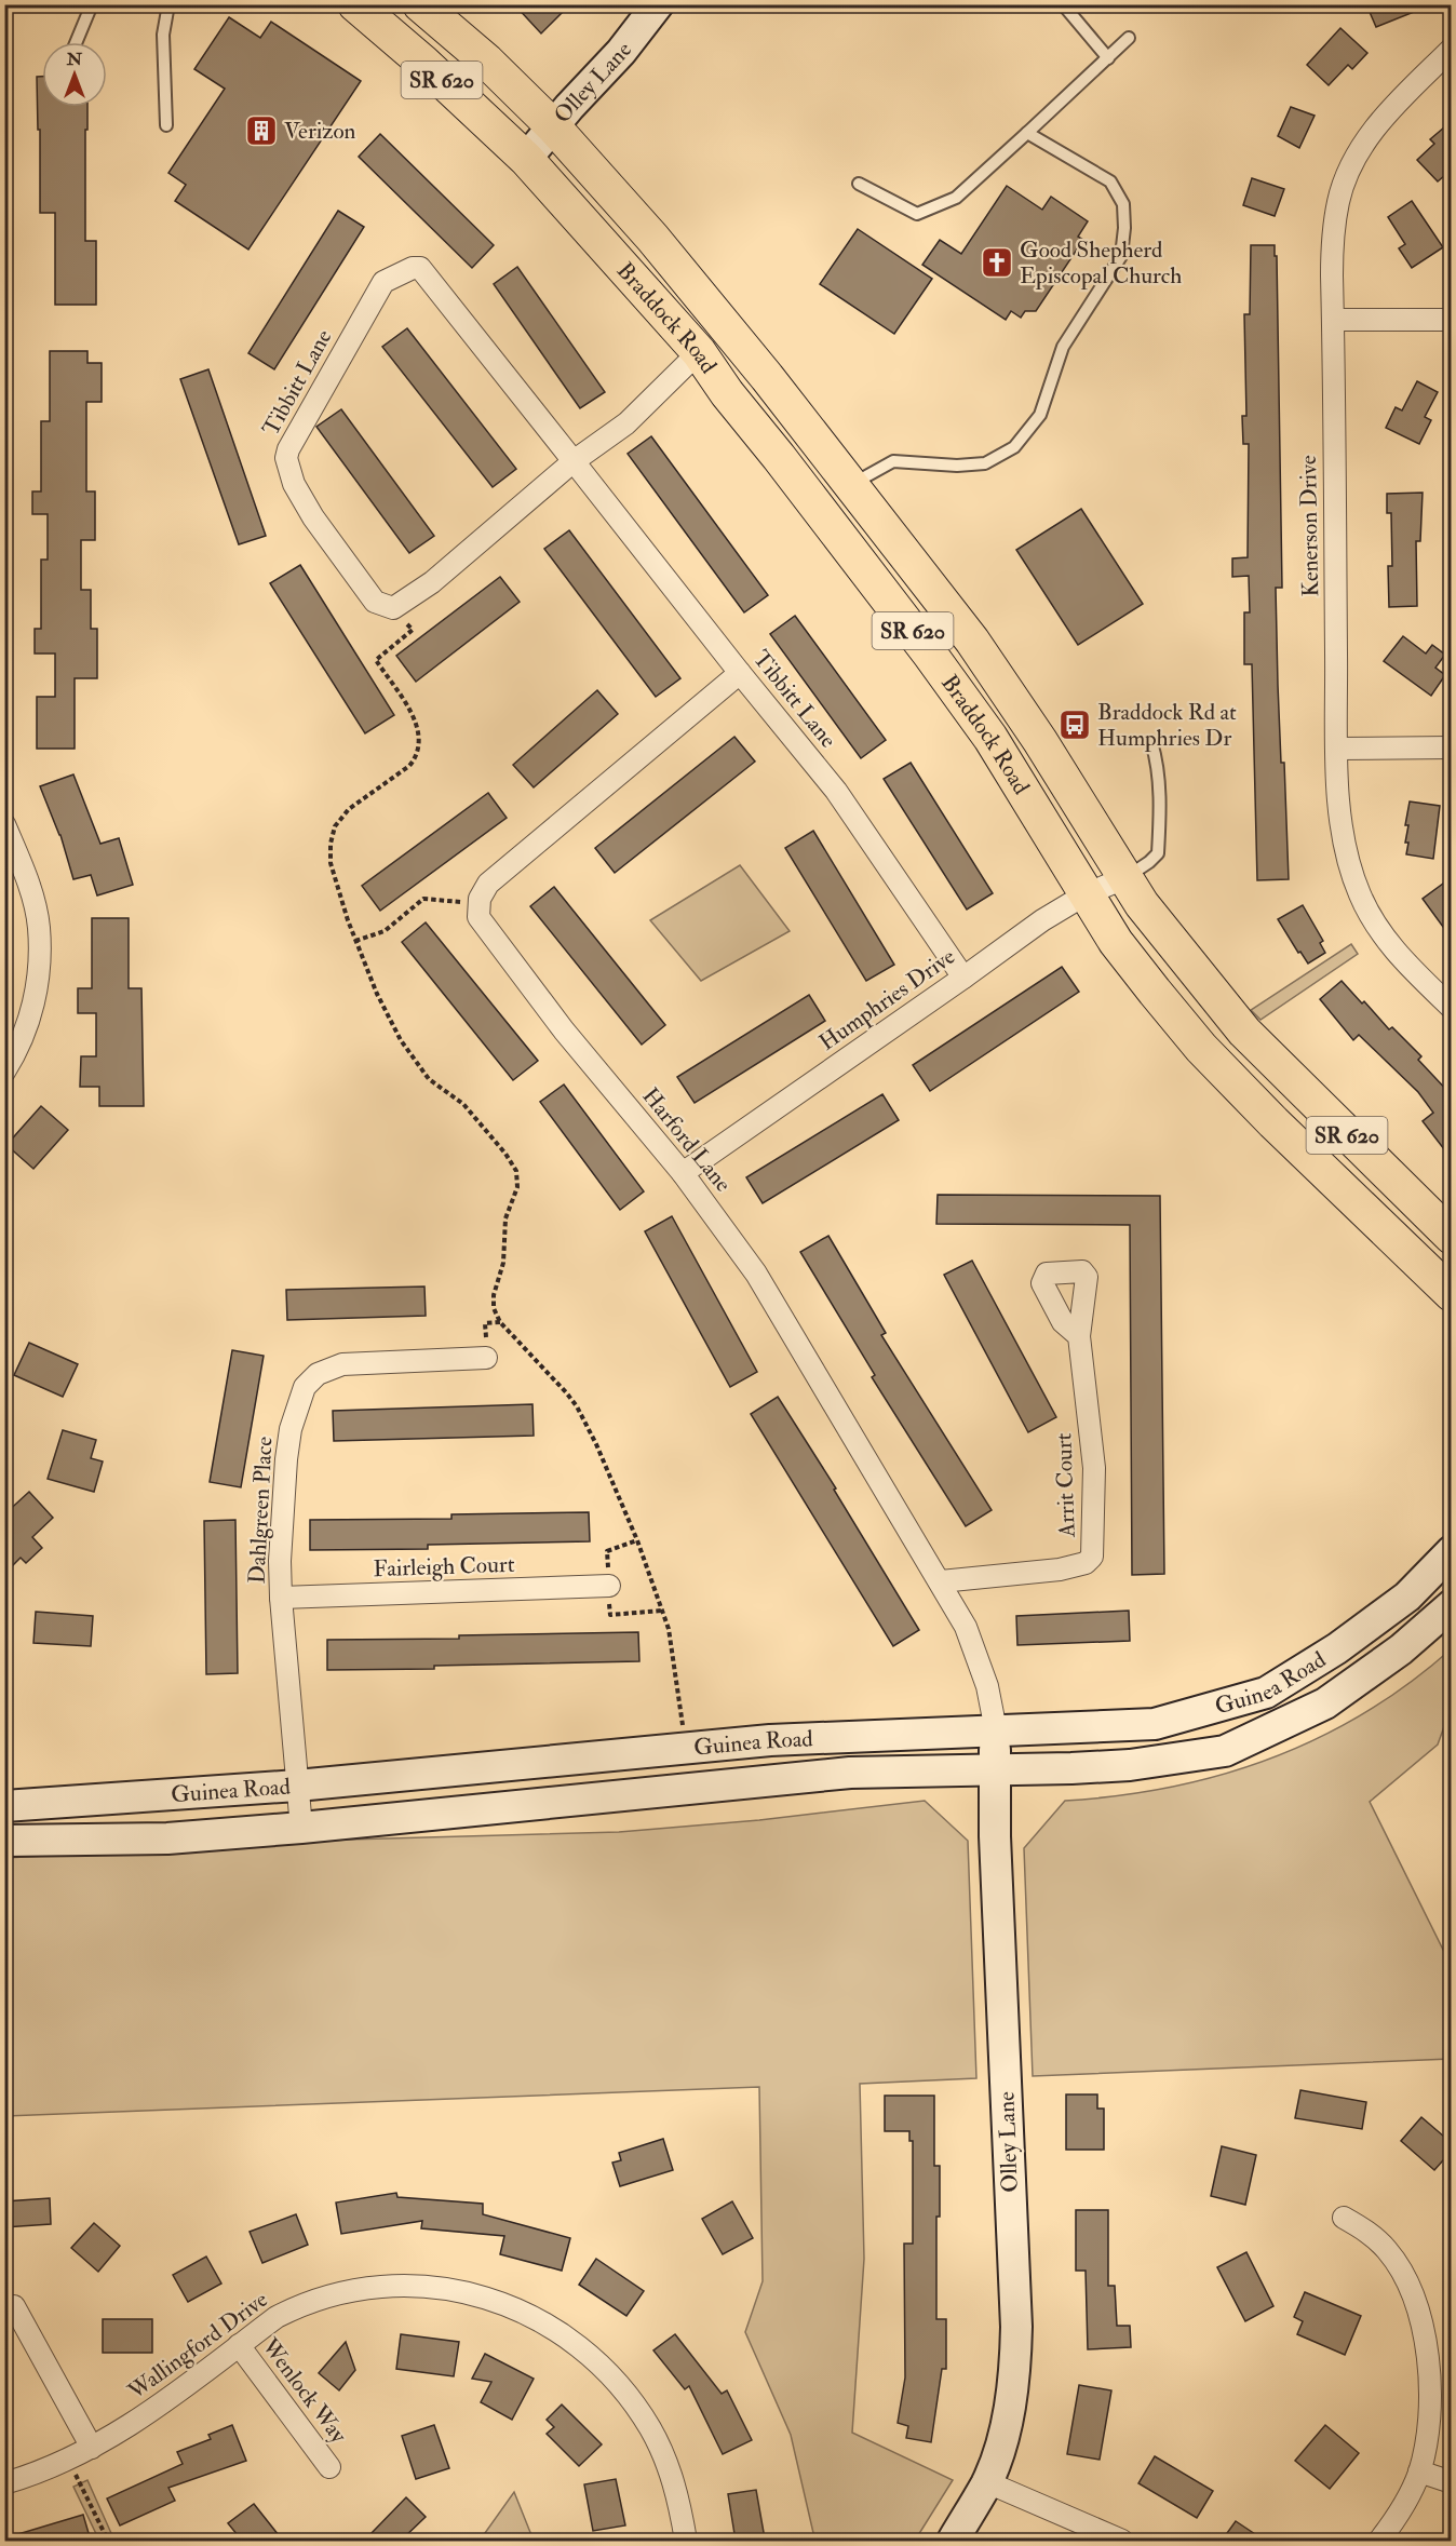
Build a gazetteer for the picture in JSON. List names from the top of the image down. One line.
{"streets":{"main road":["SR 620","Olley Lane","Braddock Road","Guinea Road"],"street":["Tibbitt Lane","Kenerson Drive","Humphries Drive","Harford Lane","Arrit Court","Dahlgreen Place","Fairleigh Court","Wallingford Drive","Wenlock Way"]},"crossings":[["Olley Lane","Braddock Road"],["Olley Lane","Harford Lane"],["Olley Lane","Guinea Road"],["Braddock Road","Humphries Drive"],["Tibbitt Lane","Humphries Drive"],["Humphries Drive","Harford Lane"],["Harford Lane","Arrit Court"],["Harford Lane","Guinea Road"],["Dahlgreen Place","Fairleigh Court"],["Dahlgreen Place","Guinea Road"],["Wallingford Drive","Wenlock Way"]],"places":{"building":["Verizon"],"church":["Good Shepherd Episcopal Church"],"bus stop":["Braddock Rd at Humphries Dr"]},"north":"top"}
